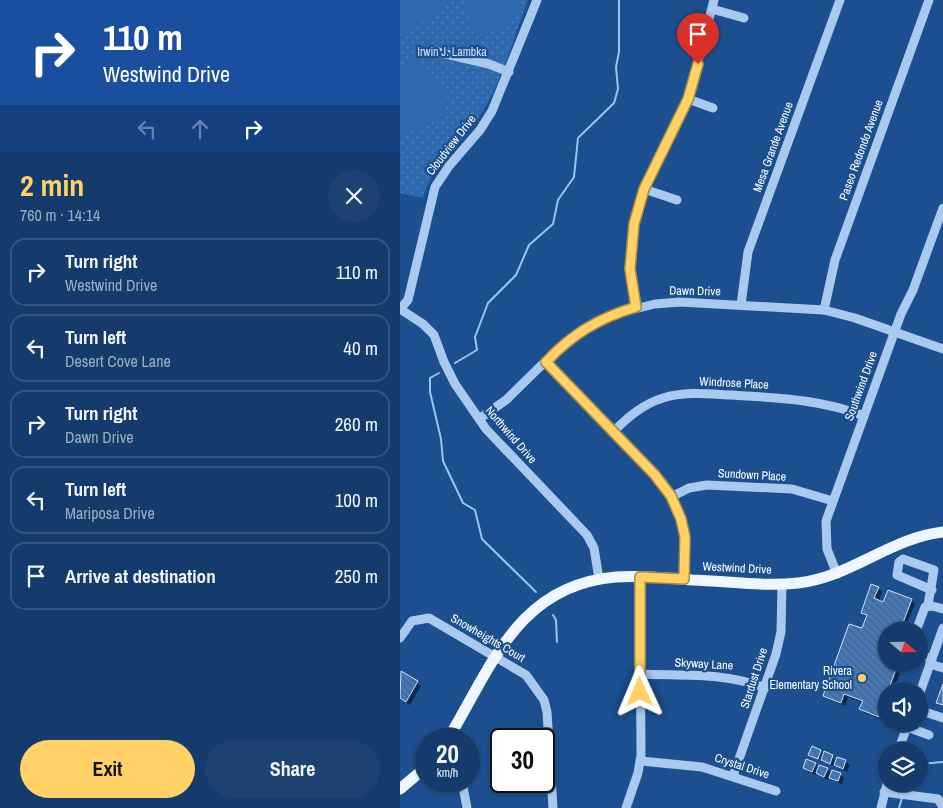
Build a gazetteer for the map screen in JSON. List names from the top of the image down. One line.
{"streets":{"main road":["Westwind Drive"],"street":["Cloudview Drive","Mesa Grande Avenue","Paseo Redondo Avenue","Dawn Drive","Windrose Place","Southwind Drive","Northwind Drive","Sundown Place","Snowheights Court","Skyway Lane","Stardust Drive","Crystal Drive"]},"crossings":[["Cloudview Drive","Northwind Drive"],["Mesa Grande Avenue","Dawn Drive"],["Paseo Redondo Avenue","Dawn Drive"],["Dawn Drive","Southwind Drive"],["Dawn Drive","Northwind Drive"],["Windrose Place","Southwind Drive"],["Southwind Drive","Sundown Place"],["Southwind Drive","Westwind Drive"],["Northwind Drive","Westwind Drive"],["Westwind Drive","Snowheights Court"],["Westwind Drive","Stardust Drive"],["Skyway Lane","Stardust Drive"],["Stardust Drive","Crystal Drive"]],"parks":["Irwin J. Lambka"],"places":["Rivera Elementary School"],"north":"right","page":{"turn":["110 m","Westwind Drive"],"heading":["2 min","760 m · 14:14"],"list":[{"name":"Turn right","note":"Westwind Drive","value":"110 m"},{"name":"Turn left","note":"Desert Cove Lane","value":"40 m"},{"name":"Turn right","note":"Dawn Drive","value":"260 m"},{"name":"Turn left","note":"Mariposa Drive","value":"100 m"},{"name":"Arrive at destination","value":"250 m"}],"speed":"20 km/h","limit":"30","buttons":["Exit","Share"]}}
